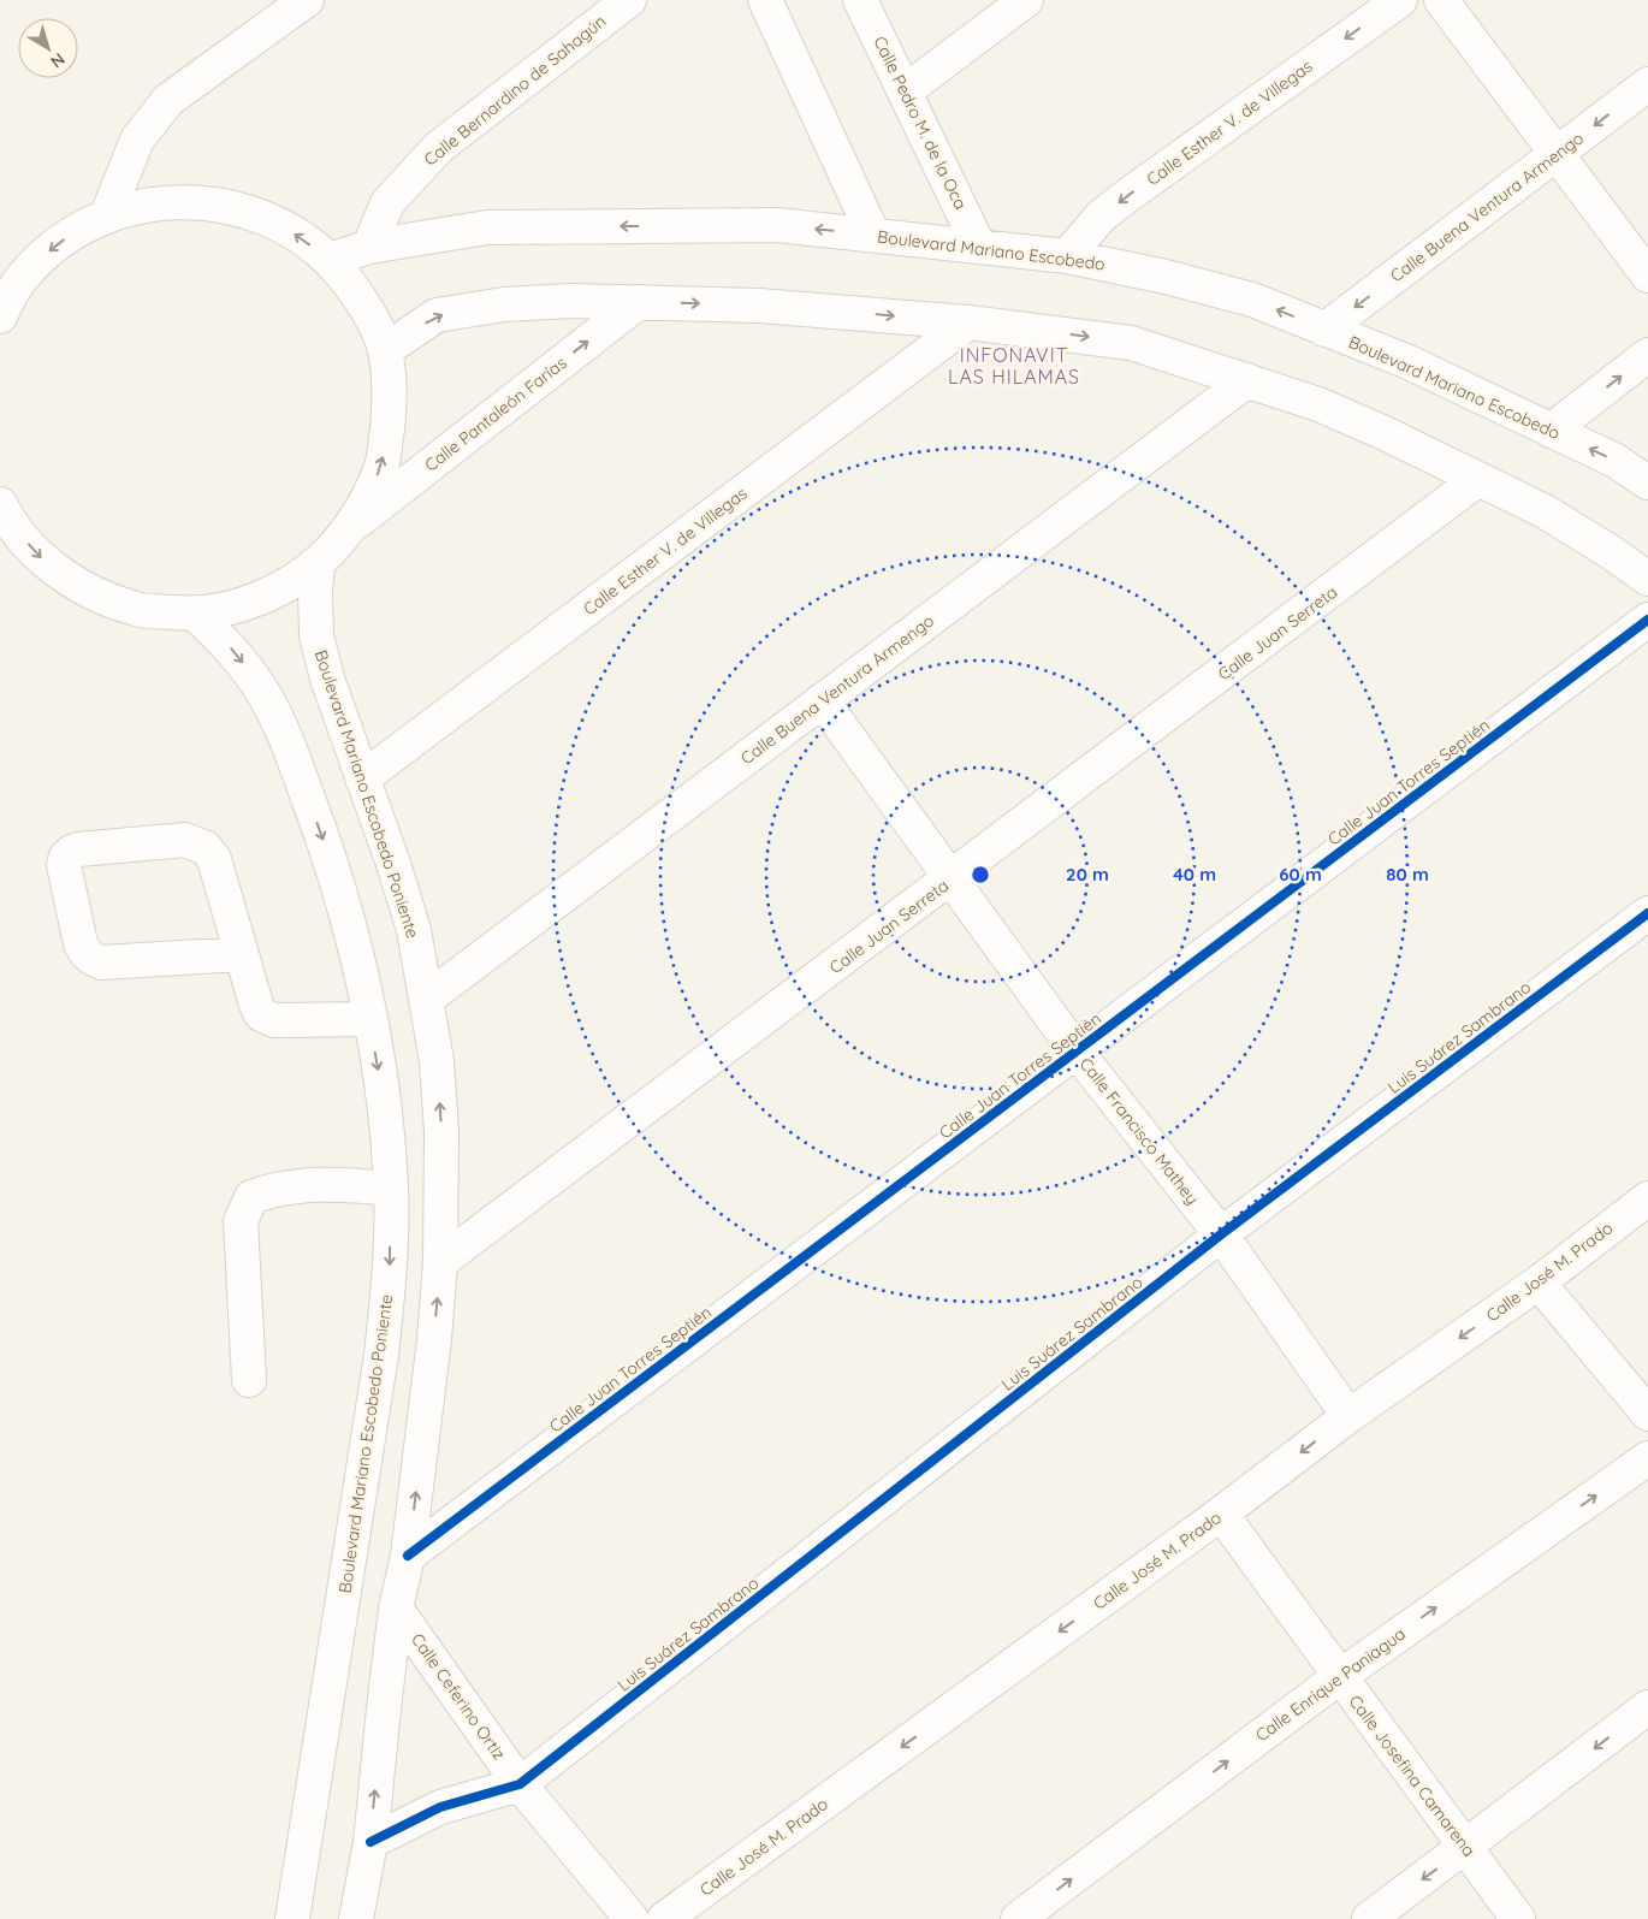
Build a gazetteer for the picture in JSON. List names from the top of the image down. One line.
{"streets":{"street":["Calle Bernardino de Sahagún","Calle Pedro M. de la Oca","Calle Esther V. de Villegas","Calle Buena Ventura Armengo","Boulevard Mariano Escobedo","Calle Pantaleón Farías","Calle Juan Serreta","Calle Juan Torres Septién","Boulevard Mariano Escobedo Poniente","Luis Suárez Sambrano","Calle Francisco Mathey","Calle José M. Prado","Calle Enrique Paniagua","Calle Ceferino Ortiz","Calle Josefina Camarena"]},"crossings":[["Calle Bernardino de Sahagún","Boulevard Mariano Escobedo"],["Calle Pedro M. de la Oca","Boulevard Mariano Escobedo"],["Calle Esther V. de Villegas","Boulevard Mariano Escobedo"],["Calle Esther V. de Villegas","Boulevard Mariano Escobedo Poniente"],["Calle Buena Ventura Armengo","Boulevard Mariano Escobedo"],["Calle Buena Ventura Armengo","Boulevard Mariano Escobedo Poniente"],["Calle Buena Ventura Armengo","Calle Francisco Mathey"],["Calle Juan Serreta","Boulevard Mariano Escobedo Poniente"],["Calle Juan Serreta","Calle Francisco Mathey"],["Calle Juan Torres Septién","Boulevard Mariano Escobedo Poniente"],["Calle Juan Torres Septién","Calle Francisco Mathey"],["Boulevard Mariano Escobedo Poniente","Calle Ceferino Ortiz"],["Luis Suárez Sambrano","Calle Francisco Mathey"],["Luis Suárez Sambrano","Calle Ceferino Ortiz"],["Calle Francisco Mathey","Calle José M. Prado"],["Calle José M. Prado","Calle Josefina Camarena"],["Calle Enrique Paniagua","Calle Josefina Camarena"]],"one_way":["Calle Pantaleón Farías","Calle José M. Prado"],"districts":["INFONAVIT LAS HILAMAS"],"north":"bottom right","rings":["20 m","40 m","60 m","80 m"]}
